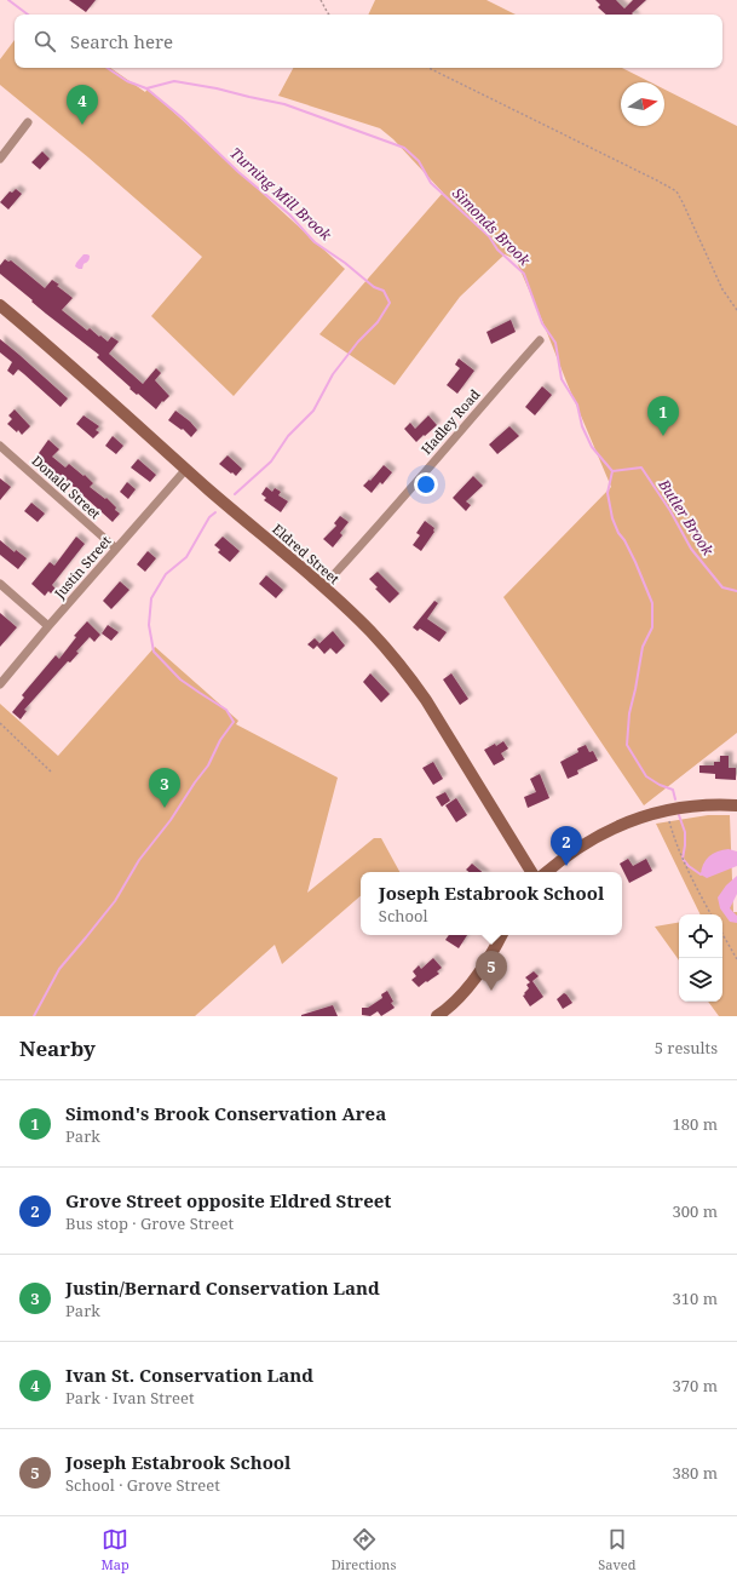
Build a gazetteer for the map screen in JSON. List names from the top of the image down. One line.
{"streets":{"street":["Hadley Road","Donald Street","Eldred Street","Justin Street"]},"crossings":[["Hadley Road","Eldred Street"],["Donald Street","Justin Street"],["Eldred Street","Justin Street"]],"water":["Turning Mill Brook","Simonds Brook","Butler Brook"],"north":"right","page":{"search":"Search here","pins":["4","1","3","2","5"],"popup":["Joseph Estabrook School","School"],"heading":["Nearby","5 results"],"list":[{"mark":"1","name":"Simond's Brook Conservation Area","note":"Park","value":"180 m"},{"mark":"2","name":"Grove Street opposite Eldred Street","note":"Bus stop · Grove Street","value":"300 m"},{"mark":"3","name":"Justin/Bernard Conservation Land","note":"Park","value":"310 m"},{"mark":"4","name":"Ivan St. Conservation Land","note":"Park · Ivan Street","value":"370 m"},{"mark":"5","name":"Joseph Estabrook School","note":"School · Grove Street","value":"380 m"}],"nav":["Map","Directions","Saved"]}}
